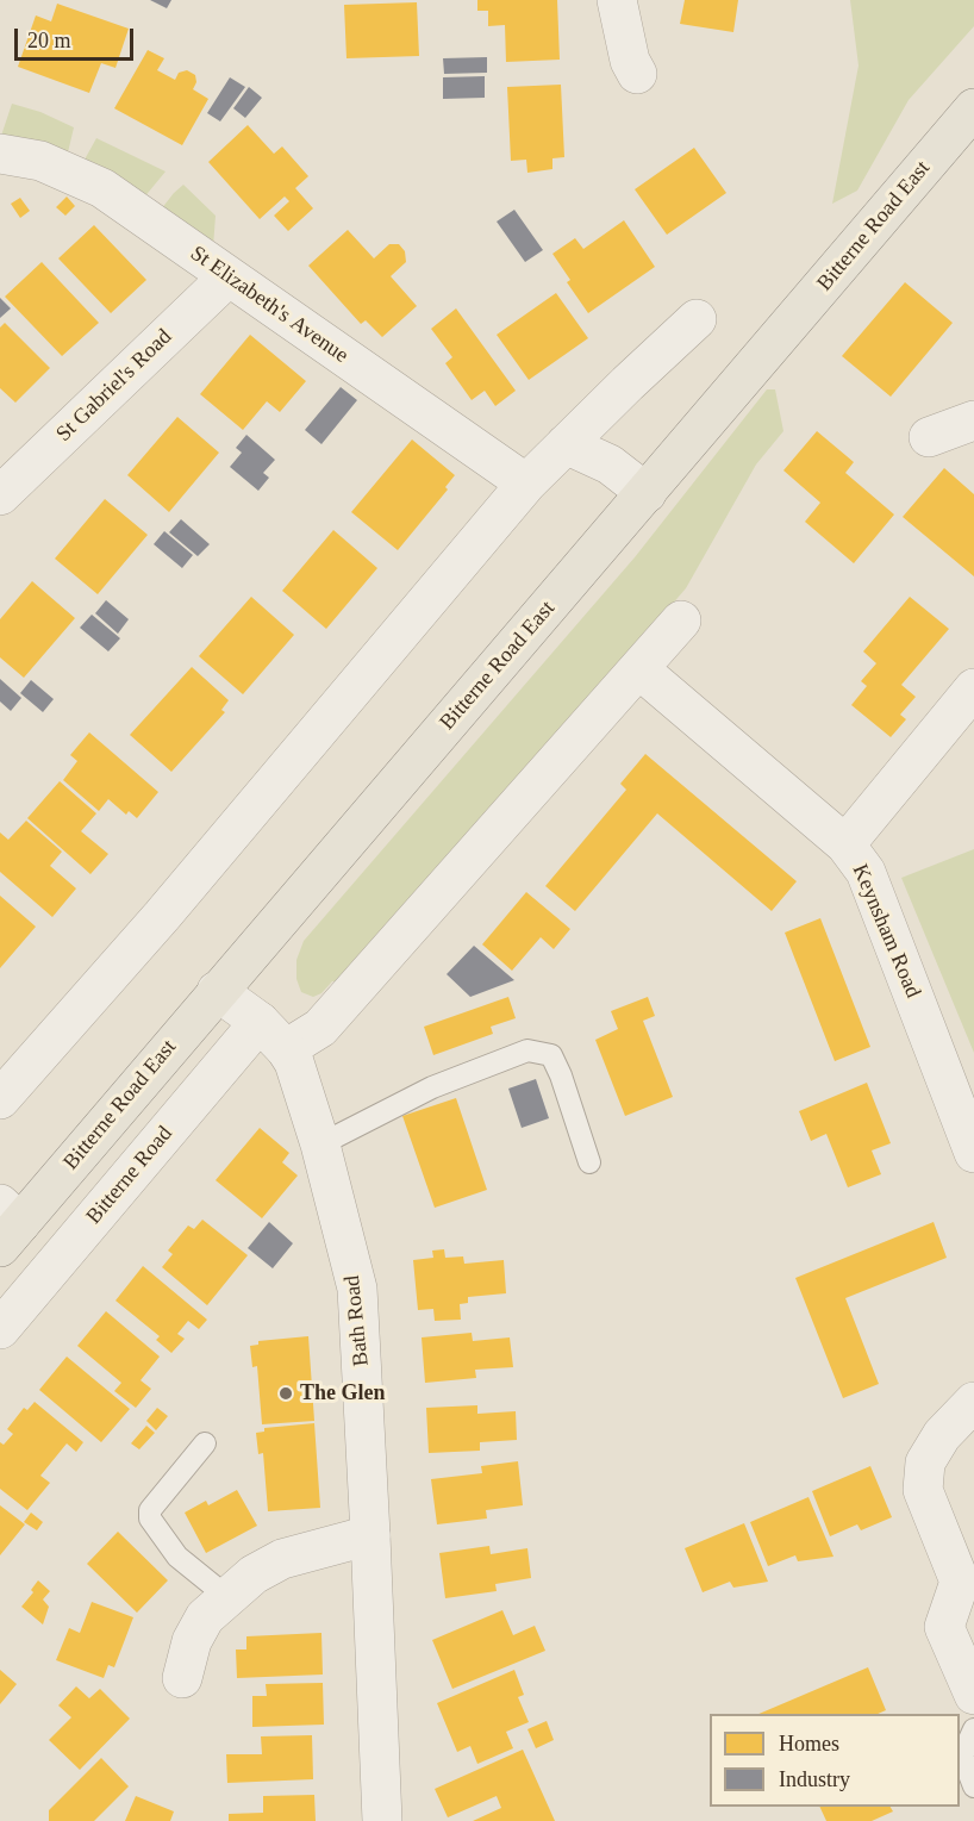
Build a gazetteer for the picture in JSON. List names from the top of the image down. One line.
{"streets":{"main road":["Bitterne Road East"],"street":["St Elizabeth's Avenue","St Gabriel's Road","Keynsham Road","Bitterne Road","Bath Road"]},"crossings":[["Bitterne Road East","Bath Road"],["St Elizabeth's Avenue","St Gabriel's Road"],["Bitterne Road","Bath Road"]],"places":["The Glen"],"legend":["Homes","Industry"],"scale_bar":"20 m"}
